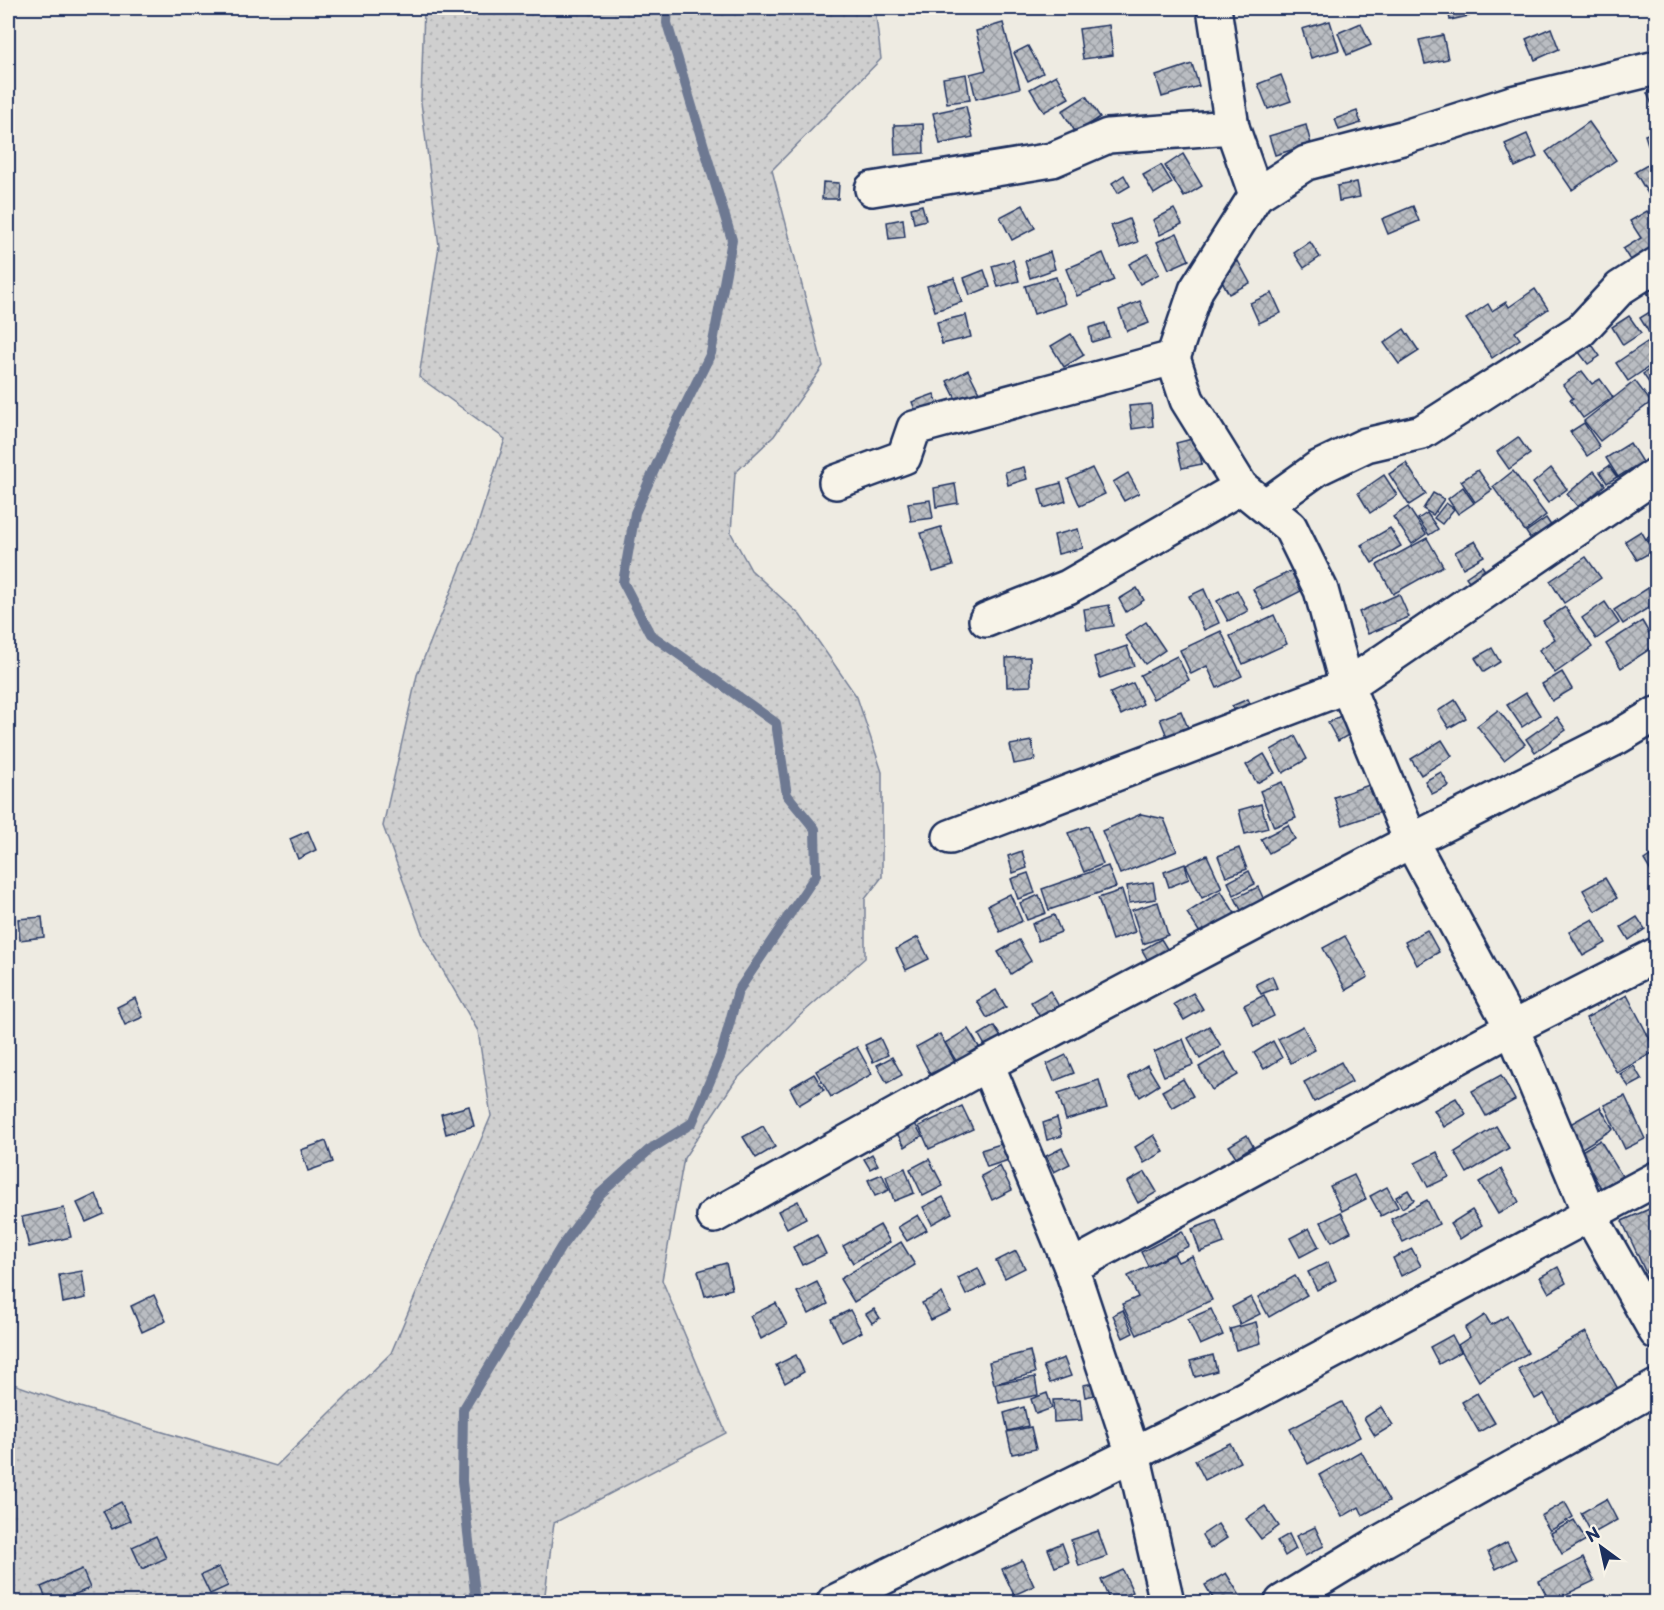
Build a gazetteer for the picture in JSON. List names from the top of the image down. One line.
{"north":"top left"}
